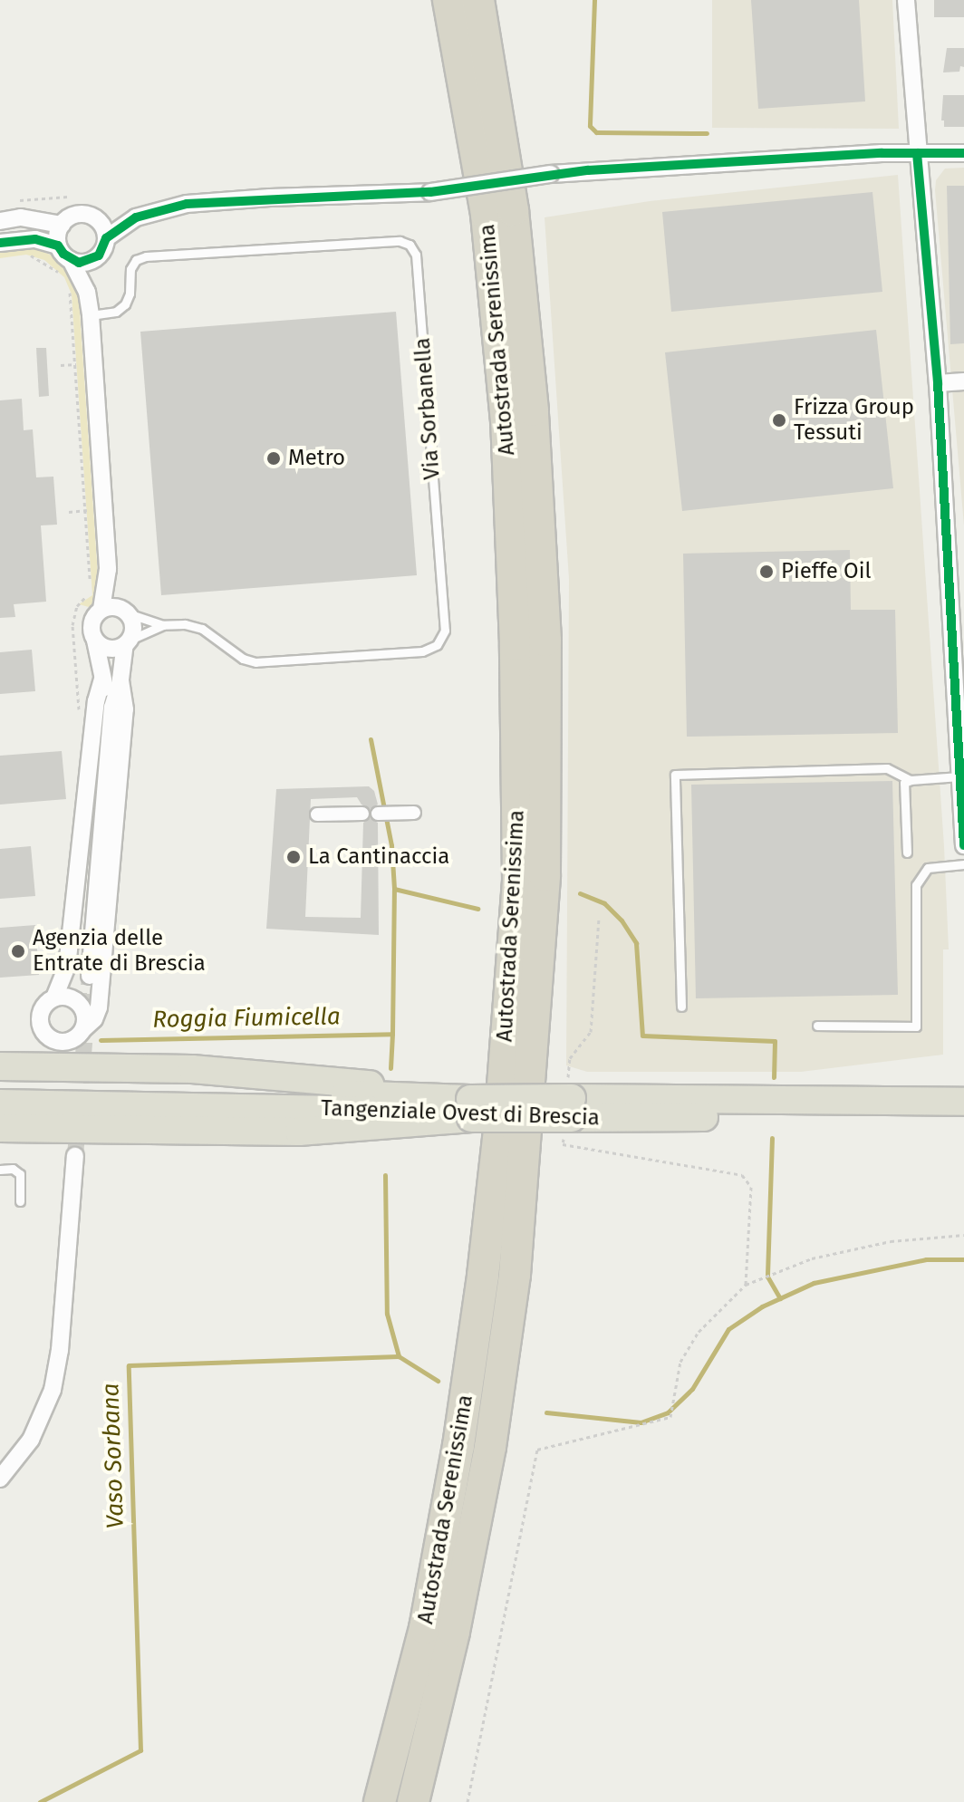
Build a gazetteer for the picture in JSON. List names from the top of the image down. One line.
{"streets":{"highway":["Autostrada Serenissima","Tangenziale Ovest di Brescia"],"lane":["Via Sorbanella"]},"water":["Roggia Fiumicella","Vaso Sorbana"],"places":["Frizza Group Tessuti","Metro","Pieffe Oil","La Cantinaccia","Agenzia delle Entrate di Brescia"]}
